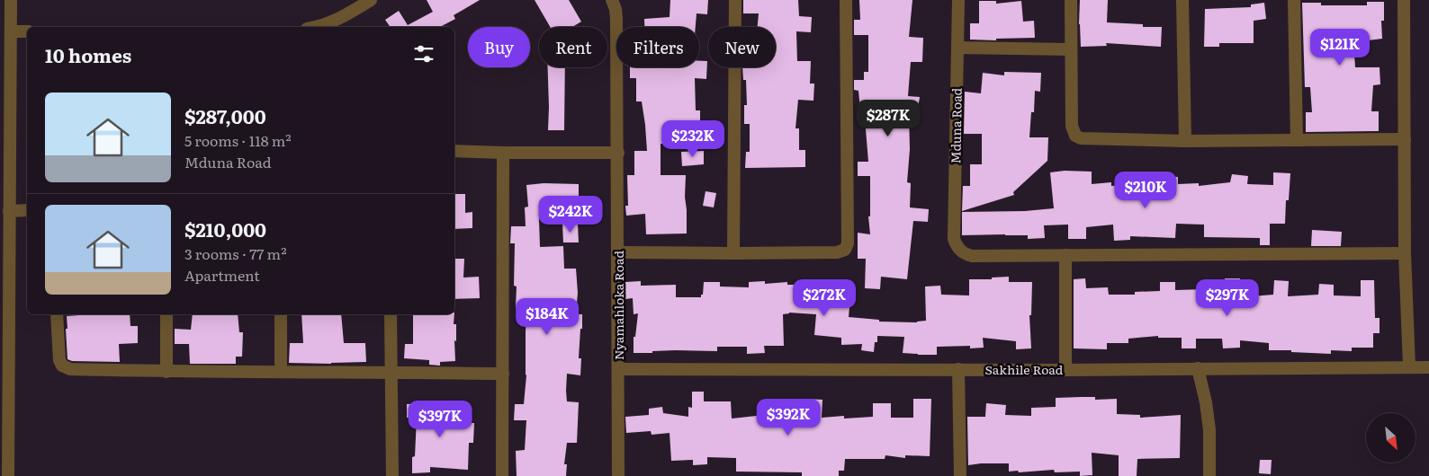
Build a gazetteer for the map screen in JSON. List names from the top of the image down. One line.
{"streets":{"street":["Mduna Road","Nyamahloka Road","Sakhile Road"]},"crossings":[["Nyamahloka Road","Sakhile Road"]],"north":"bottom right","page":{"chip":["Buy","Rent","Filters","New"],"heading":"10 homes","price":["$121K","$287K","$232K","$210K","$242K","$272K","$297K","$184K","$392K","$397K"],"list":[{"name":"$287,000","note":"5 rooms · 118 m² · Mduna Road"},{"name":"$210,000","note":"3 rooms · 77 m² · Apartment"}]}}
